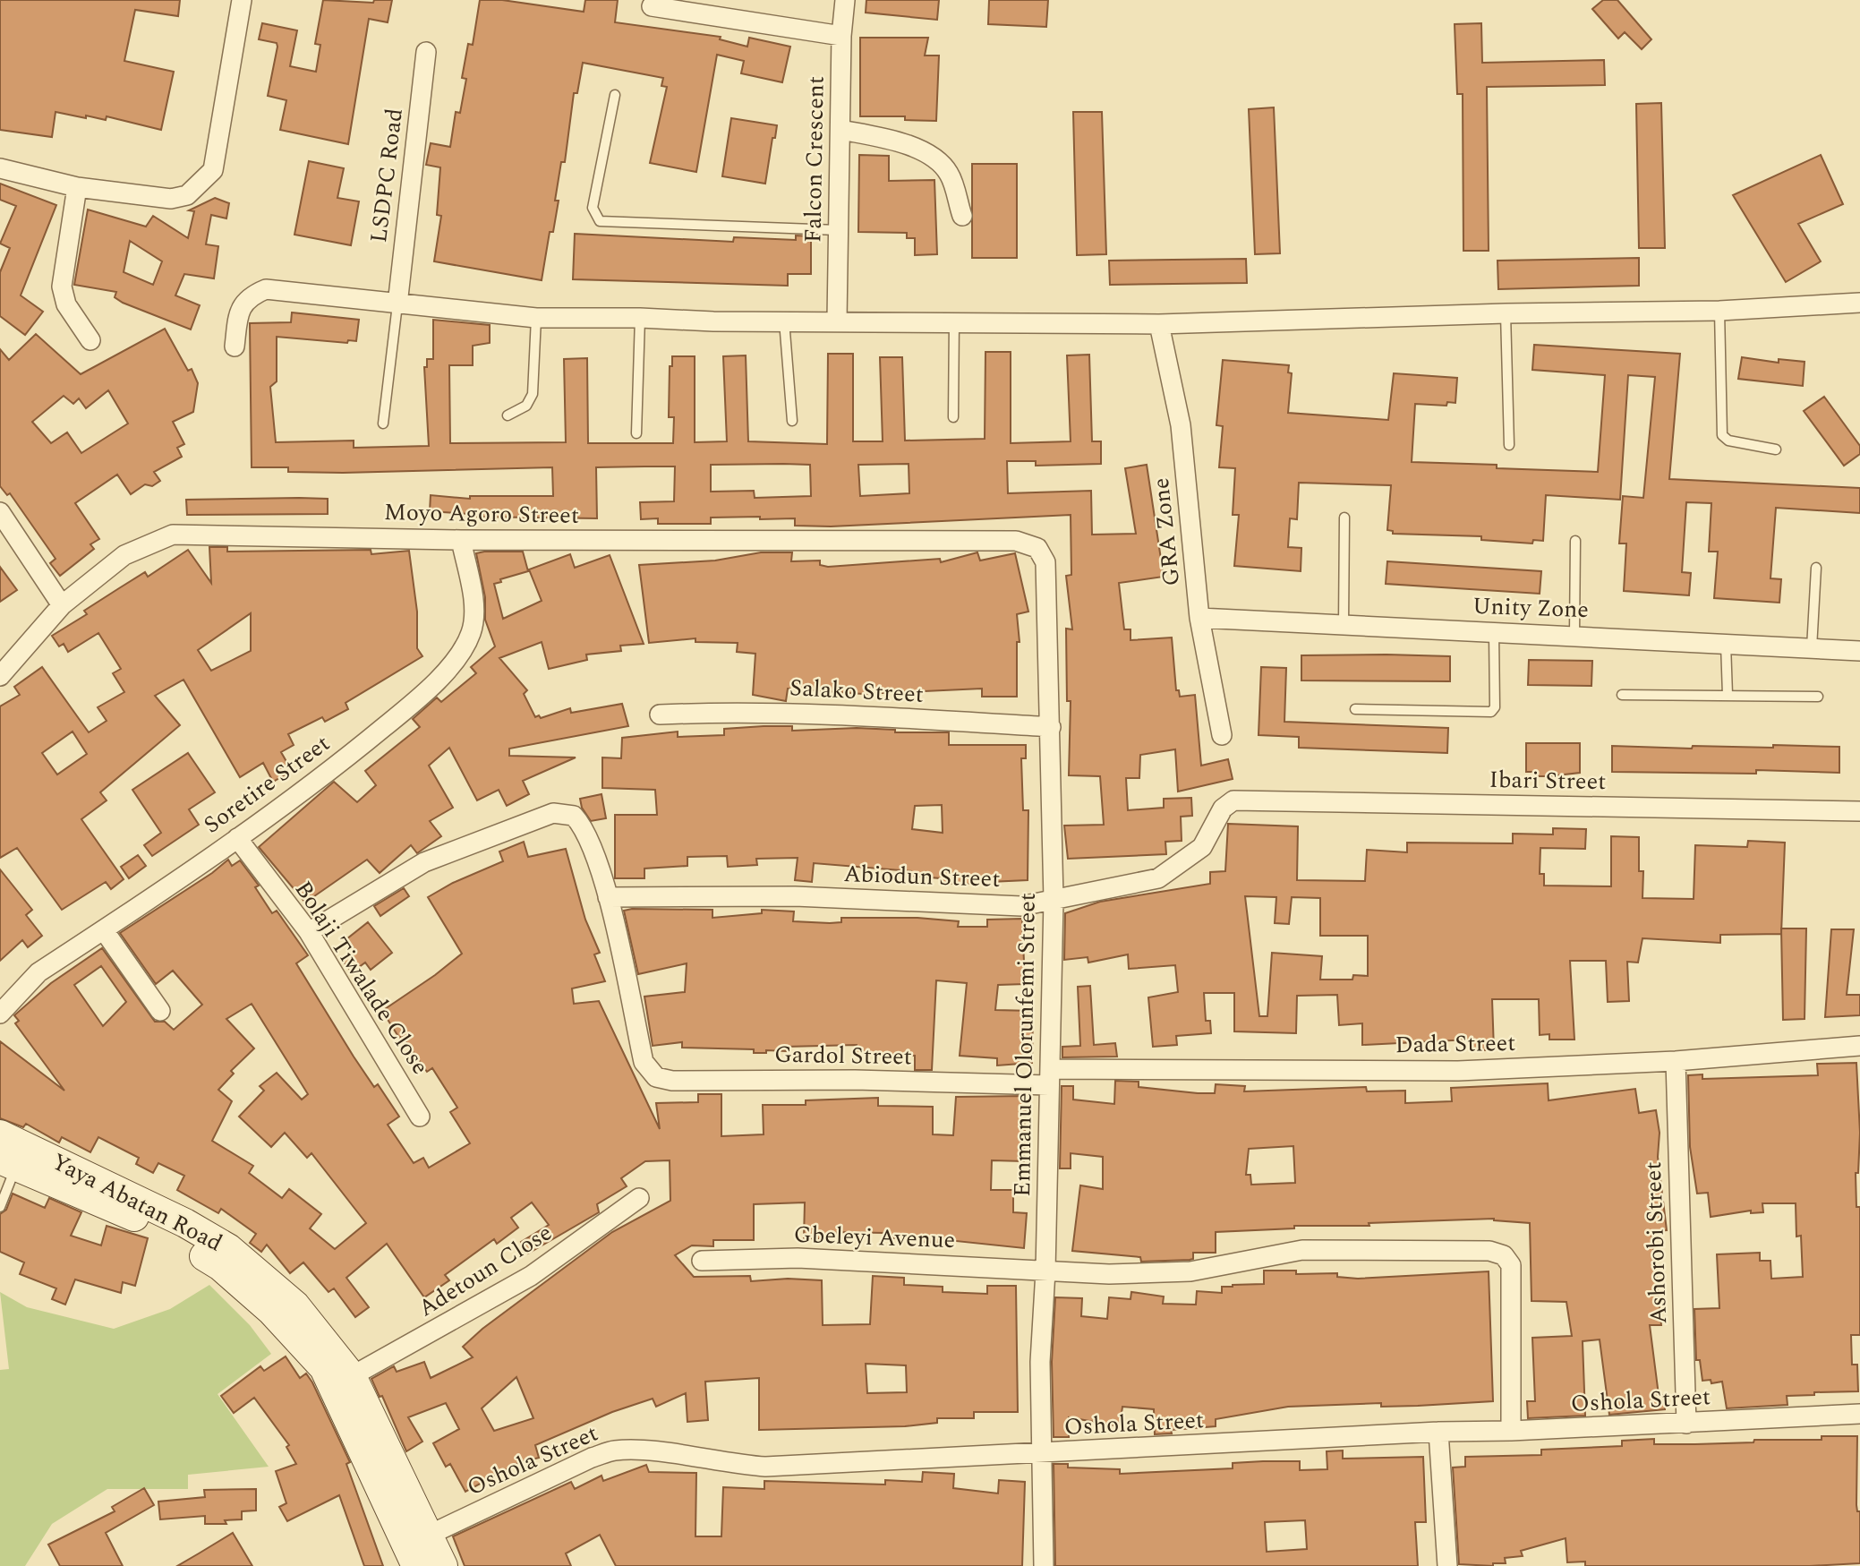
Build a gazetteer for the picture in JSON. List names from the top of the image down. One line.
{"streets":{"main road":["Yaya Abatan Road"],"street":["Falcon Crescent","LSDPC Road","Moyo Agoro Street","GRA Zone","Unity Zone","Salako Street","Ibari Street","Soretire Street","Abiodun Street","Bolaji Tiwalade Close","Dada Street","Emmanuel Olorunfemi Street","Gardol Street","Gbeleyi Avenue","Ashorobi Street","Adetoun Close","Oshola Street"]},"crossings":[["Moyo Agoro Street","Soretire Street"],["Moyo Agoro Street","Emmanuel Olorunfemi Street"],["GRA Zone","Unity Zone"],["Salako Street","Emmanuel Olorunfemi Street"],["Ibari Street","Abiodun Street"],["Soretire Street","Bolaji Tiwalade Close"],["Abiodun Street","Emmanuel Olorunfemi Street"],["Abiodun Street","Gardol Street"],["Dada Street","Emmanuel Olorunfemi Street"],["Dada Street","Gardol Street"],["Dada Street","Ashorobi Street"],["Emmanuel Olorunfemi Street","Gardol Street"],["Emmanuel Olorunfemi Street","Gbeleyi Avenue"],["Emmanuel Olorunfemi Street","Oshola Street"],["Yaya Abatan Road","Adetoun Close"],["Yaya Abatan Road","Oshola Street"],["Gbeleyi Avenue","Oshola Street"],["Ashorobi Street","Oshola Street"]]}
